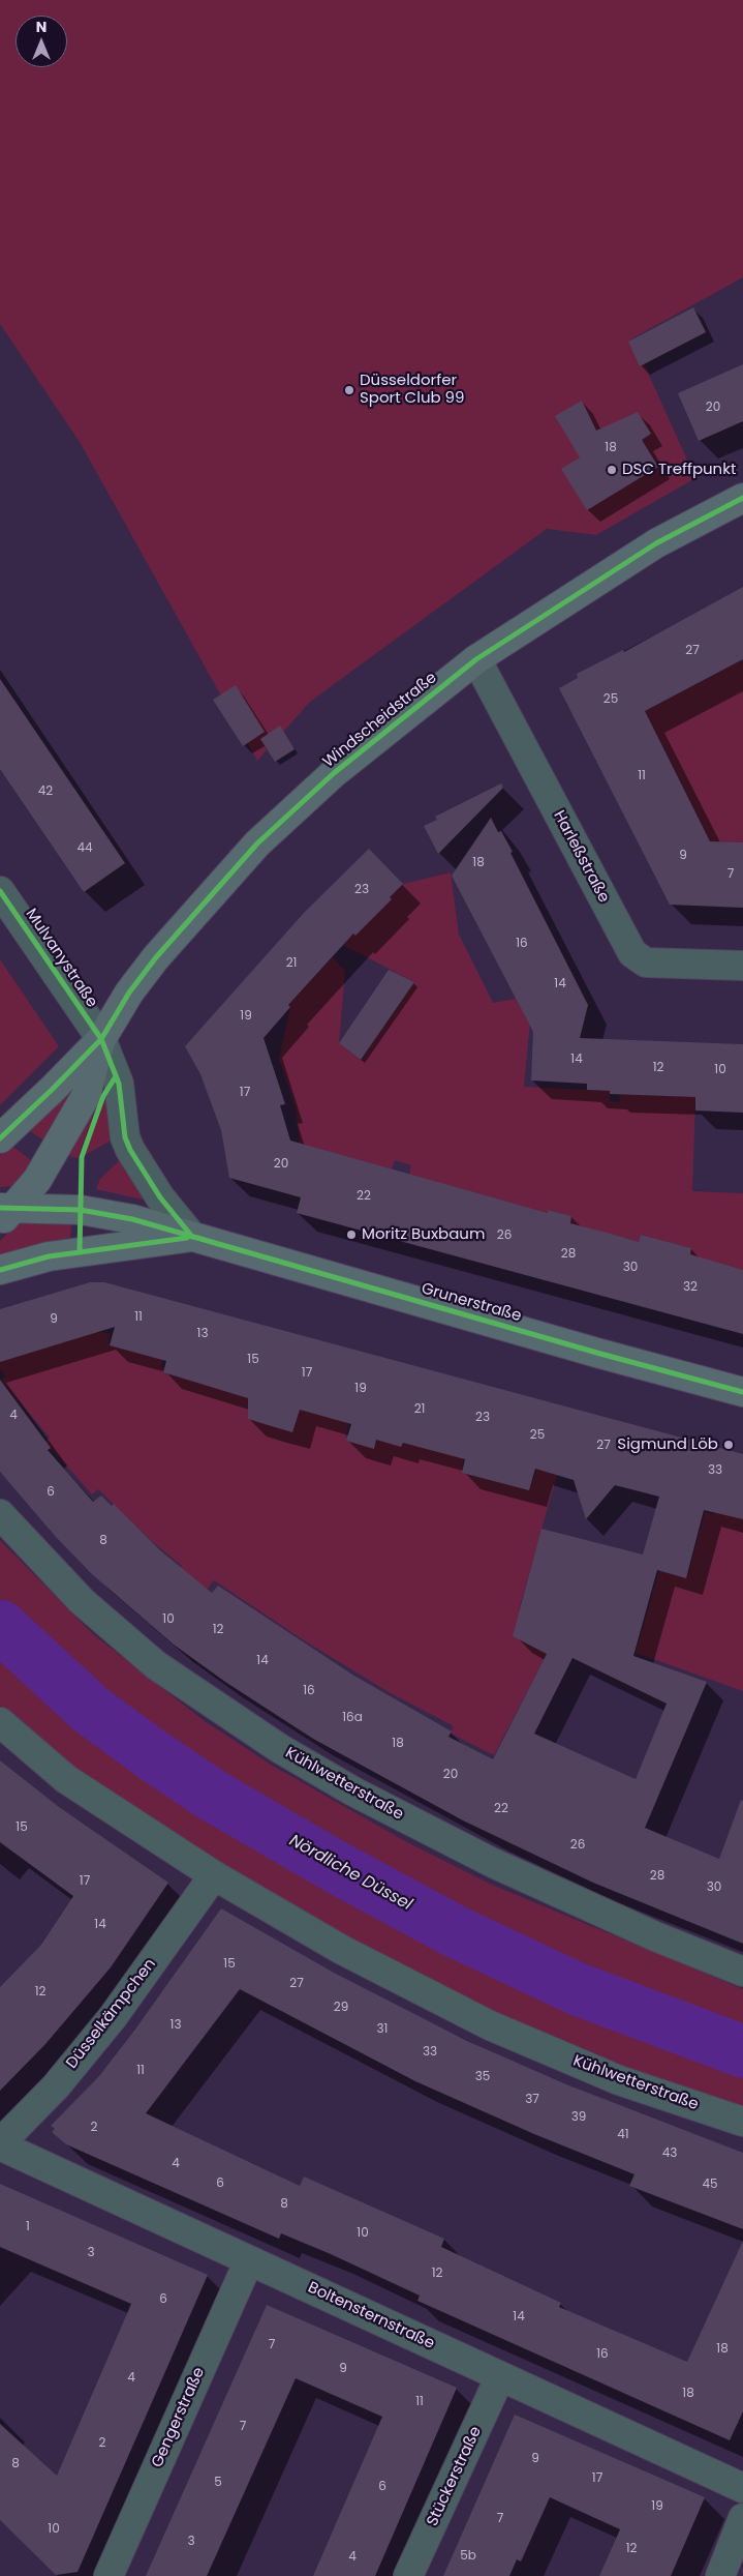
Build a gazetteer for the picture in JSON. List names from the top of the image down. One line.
{"streets":{"main road":["Windscheidstraße","Grunerstraße"],"street":["Harleßstraße","Mulvanystraße","Kühlwetterstraße","Düsselkämpchen","Boltensternstraße","Gengerstraße","Stückerstraße"]},"crossings":[["Windscheidstraße","Harleßstraße"],["Windscheidstraße","Mulvanystraße"],["Windscheidstraße","Grunerstraße"],["Kühlwetterstraße","Düsselkämpchen"],["Düsselkämpchen","Boltensternstraße"],["Boltensternstraße","Gengerstraße"],["Boltensternstraße","Stückerstraße"]],"water":["Nördliche Düssel"],"places":["Düsseldorfer Sport Club 99","DSC Treffpunkt","Moritz Buxbaum","Sigmund Löb"],"house_numbers":["20","18","27","25","11","42","44","9","18","7","23","16","21","14","19","14","12","10","17","20","22","26","28","30","32","11","9","13","15","17","19","21","4","23","25","27","33","6","8","10","12","14","16","16a","18","20","22","15","26","28","17","30","14","15","27","12","29","13","31","33","11","35","37","39","2","41","43","4","6","45","8","1","10","3","12","6","14","7","18","16","9","4","18","11","7","2","9","8","17","5","6","19","7","10","3","12","5b","4"],"north":"top"}
